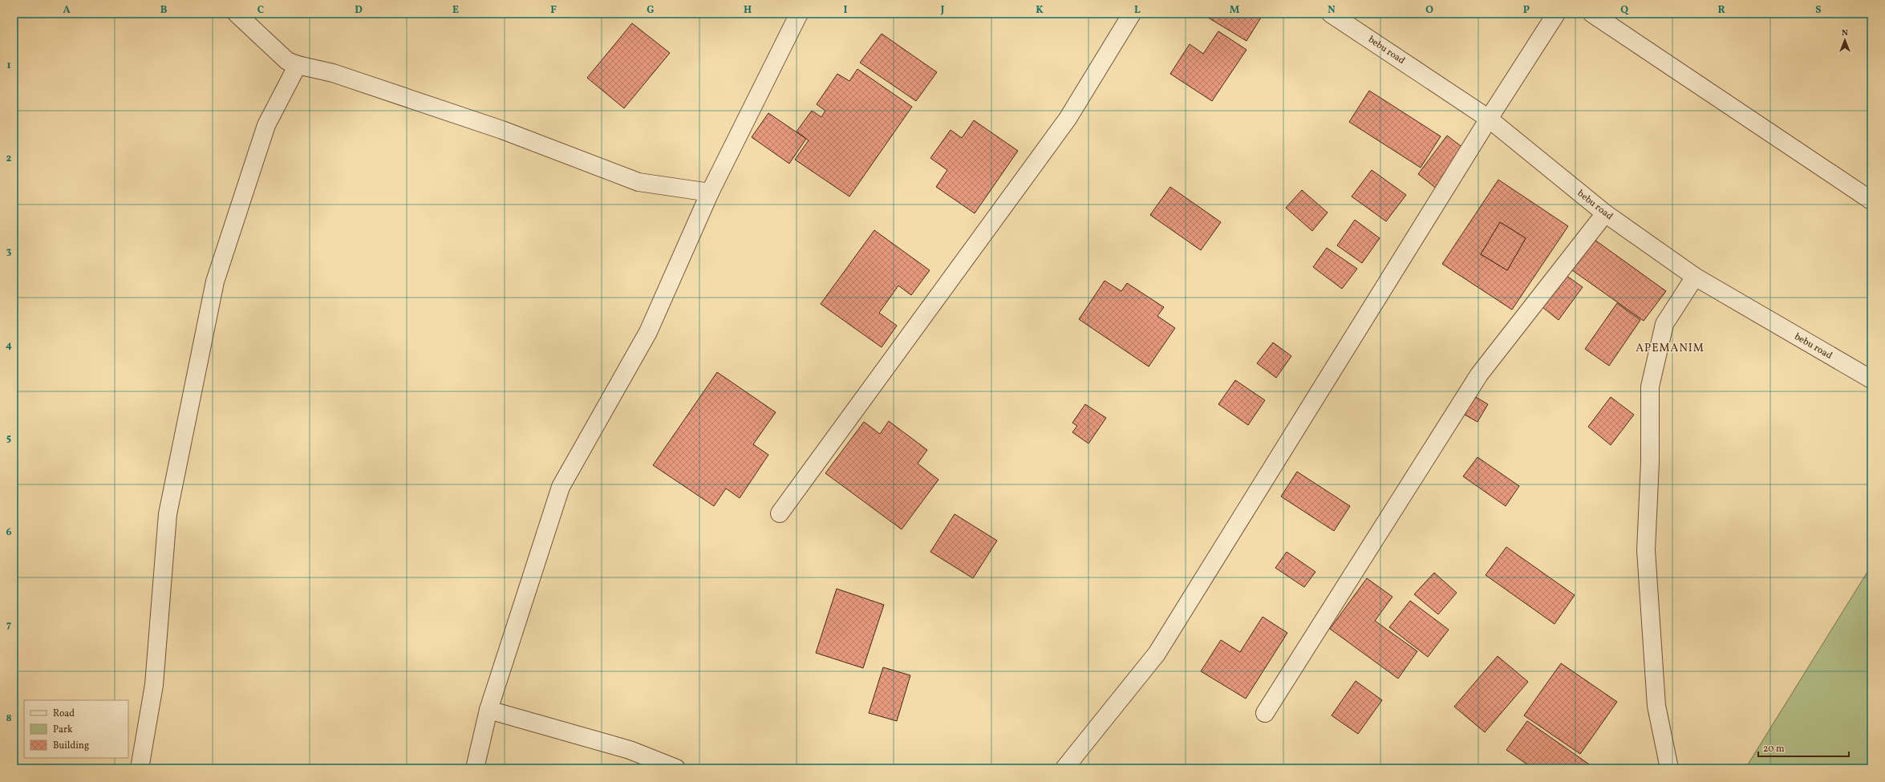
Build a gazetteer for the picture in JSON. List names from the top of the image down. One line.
{"streets":{"street":["bebu road"]},"districts":["APEMANIM"],"legend":["Road","Park","Building"],"scale_bar":"20 m","north":"top","grid":{"columns":["A","B","C","D","E","F","G","H","I","J","K","L","M","N","O","P","Q","R","S"],"rows":["1","2","3","4","5","6","7","8"]}}
